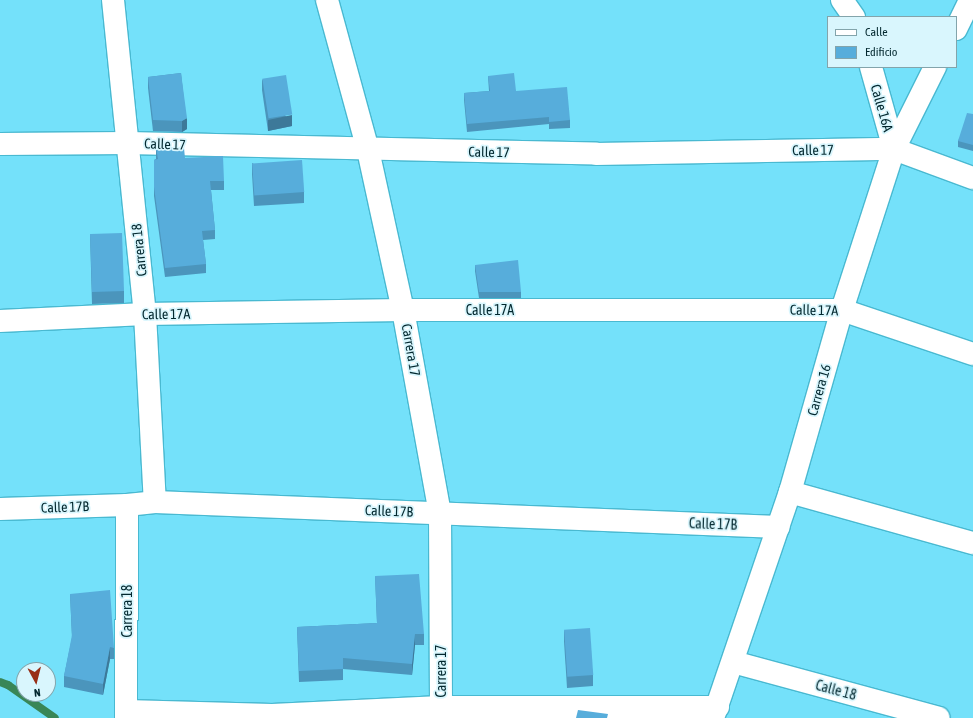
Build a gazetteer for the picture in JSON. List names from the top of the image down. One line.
{"streets":{"street":["Calle 16A","Calle 17","Carrera 18","Calle 17A","Carrera 17","Carrera 16","Calle 17B","Calle 18"]},"crossings":[["Calle 16A","Calle 17"],["Calle 16A","Carrera 16"],["Calle 17","Carrera 18"],["Calle 17","Carrera 17"],["Calle 17","Carrera 16"],["Carrera 18","Calle 17A"],["Carrera 18","Calle 17B"],["Calle 17A","Carrera 17"],["Calle 17A","Carrera 16"],["Carrera 17","Calle 17B"],["Carrera 16","Calle 17B"],["Carrera 16","Calle 18"]],"legend":["Calle","Edificio"],"north":"bottom"}
